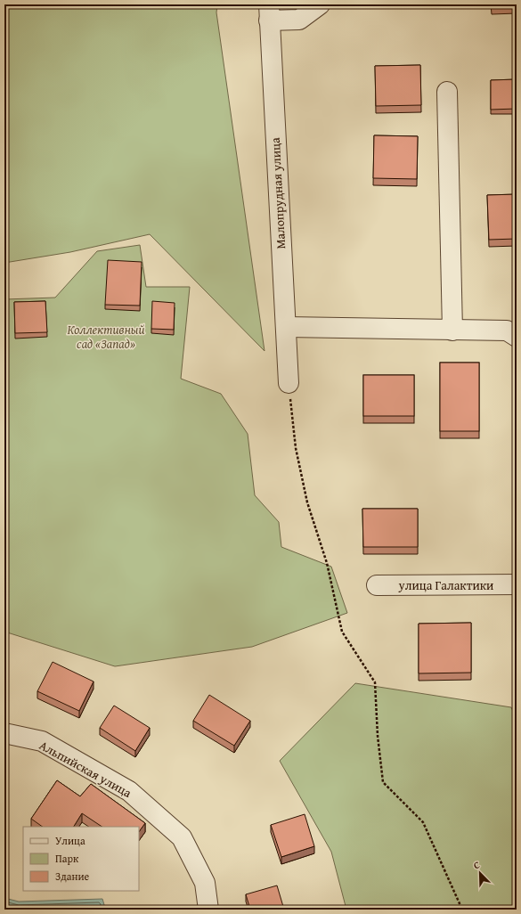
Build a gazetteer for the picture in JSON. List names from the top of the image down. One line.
{"streets":{"street":["Малопрудная улица","улица Галактики","Альпийская улица"]},"parks":["Коллективный сад «Запад»"],"legend":["Улица","Парк","Здание"],"north":"top left"}
